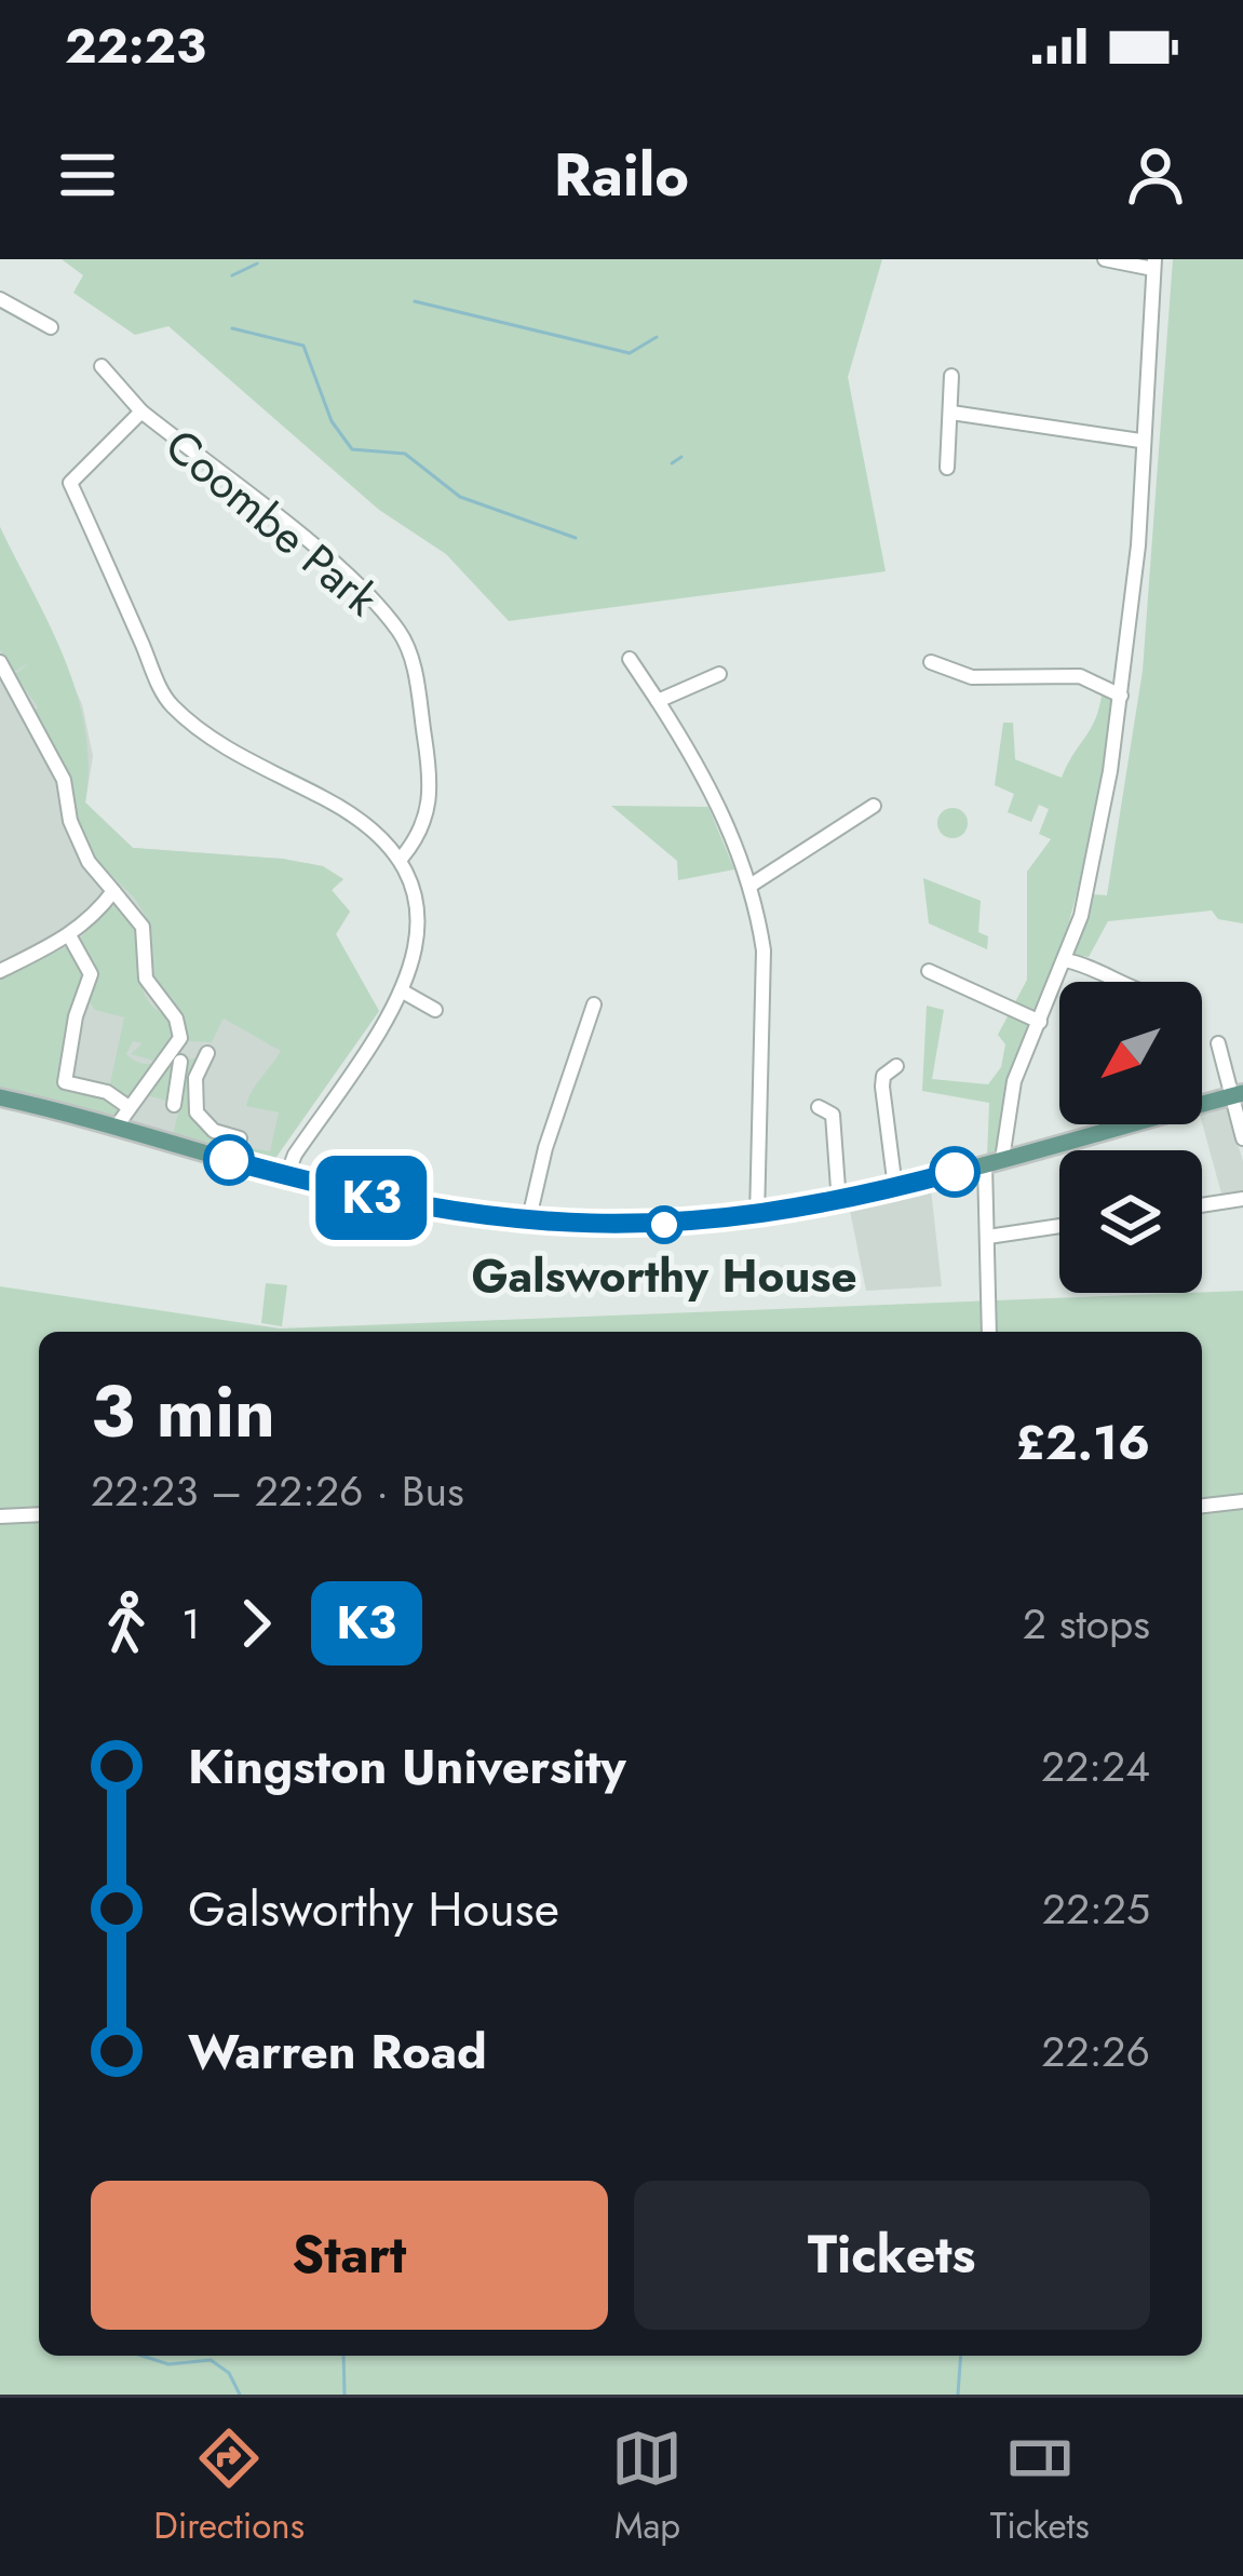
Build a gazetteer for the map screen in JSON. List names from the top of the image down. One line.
{"streets":{"street":["Coombe Park"]},"places":["Galsworthy House"],"lines":["bus line K3"],"north":"bottom left","page":{"status":"22:23","header":"Railo","on_map":"K3","heading":["3 min","22:23 – 22:26 · Bus","£2.16"],"legs":["1","K3","2 stops"],"list":[{"name":"Kingston University","value":"22:24"},{"name":"Galsworthy House","value":"22:25"},{"name":"Warren Road","value":"22:26"}],"buttons":["Start","Tickets"],"tabs":["Directions","Map","Tickets"]}}
